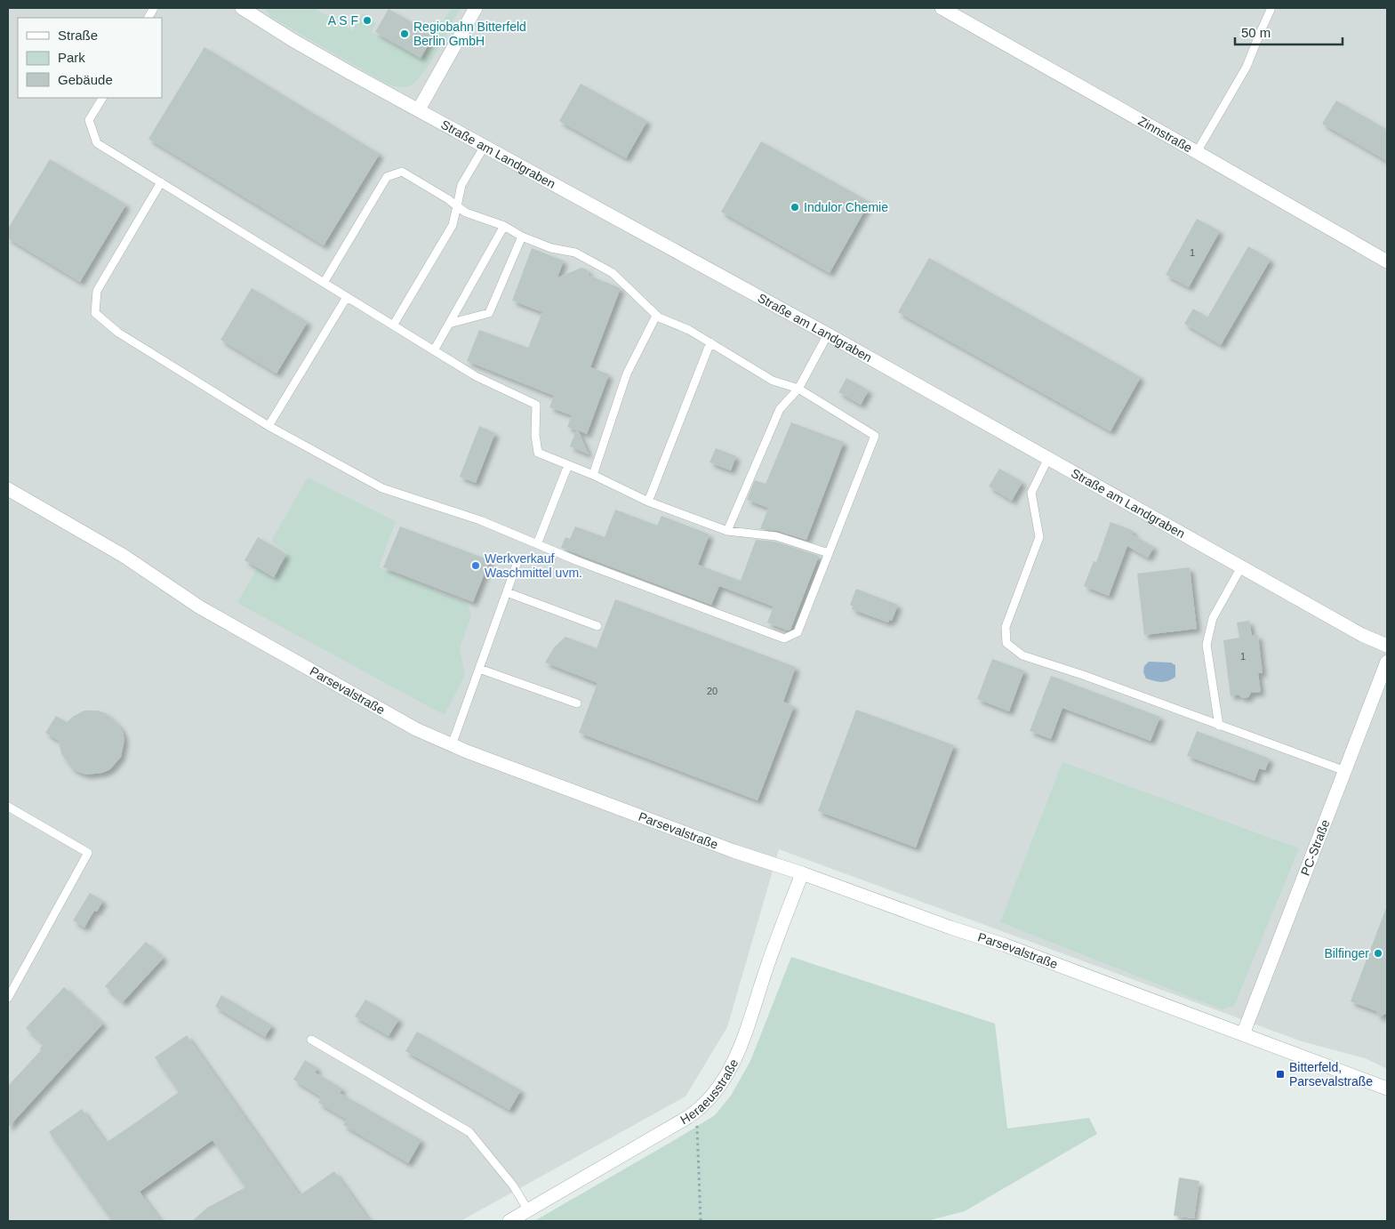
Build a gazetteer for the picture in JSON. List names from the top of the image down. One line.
{"streets":{"street":["Zinnstraße","Straße am Landgraben","Parsevalstraße","PC-Straße","Heraeusstraße"]},"crossings":[["Parsevalstraße","PC-Straße"],["Parsevalstraße","Heraeusstraße"]],"places":{"other":["A S F","Regiobahn Bitterfeld Berlin GmbH","Indulor Chemie","Werkverkauf Waschmittel uvm.","Bilfinger"],"transit":["Bitterfeld, Parsevalstraße"]},"house_numbers":["1","1","20"],"legend":["Straße","Park","Gebäude"],"scale_bar":"50 m"}
